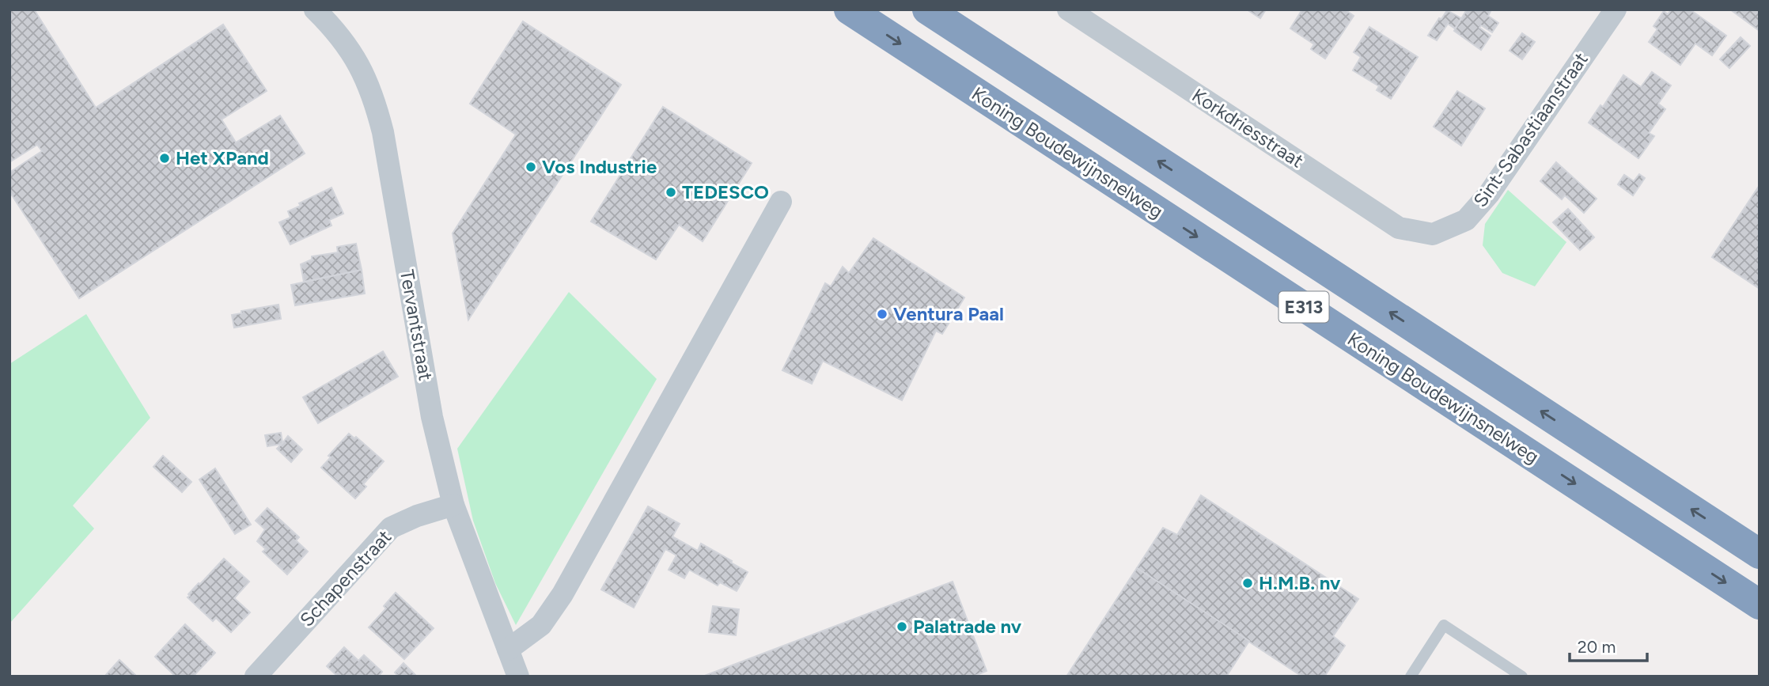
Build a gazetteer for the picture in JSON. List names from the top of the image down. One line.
{"streets":{"highway":["Koning Boudewijnsnelweg","E313"],"street":["Korkdriesstraat","Sint-Sabastiaanstraat","Tervantstraat","Schapenstraat"]},"crossings":[["Korkdriesstraat","Sint-Sabastiaanstraat"],["Tervantstraat","Schapenstraat"]],"places":["Het XPand","Vos Industrie","TEDESCO","Ventura Paal","H.M.B. nv","Palatrade nv"],"scale_bar":"20 m"}
